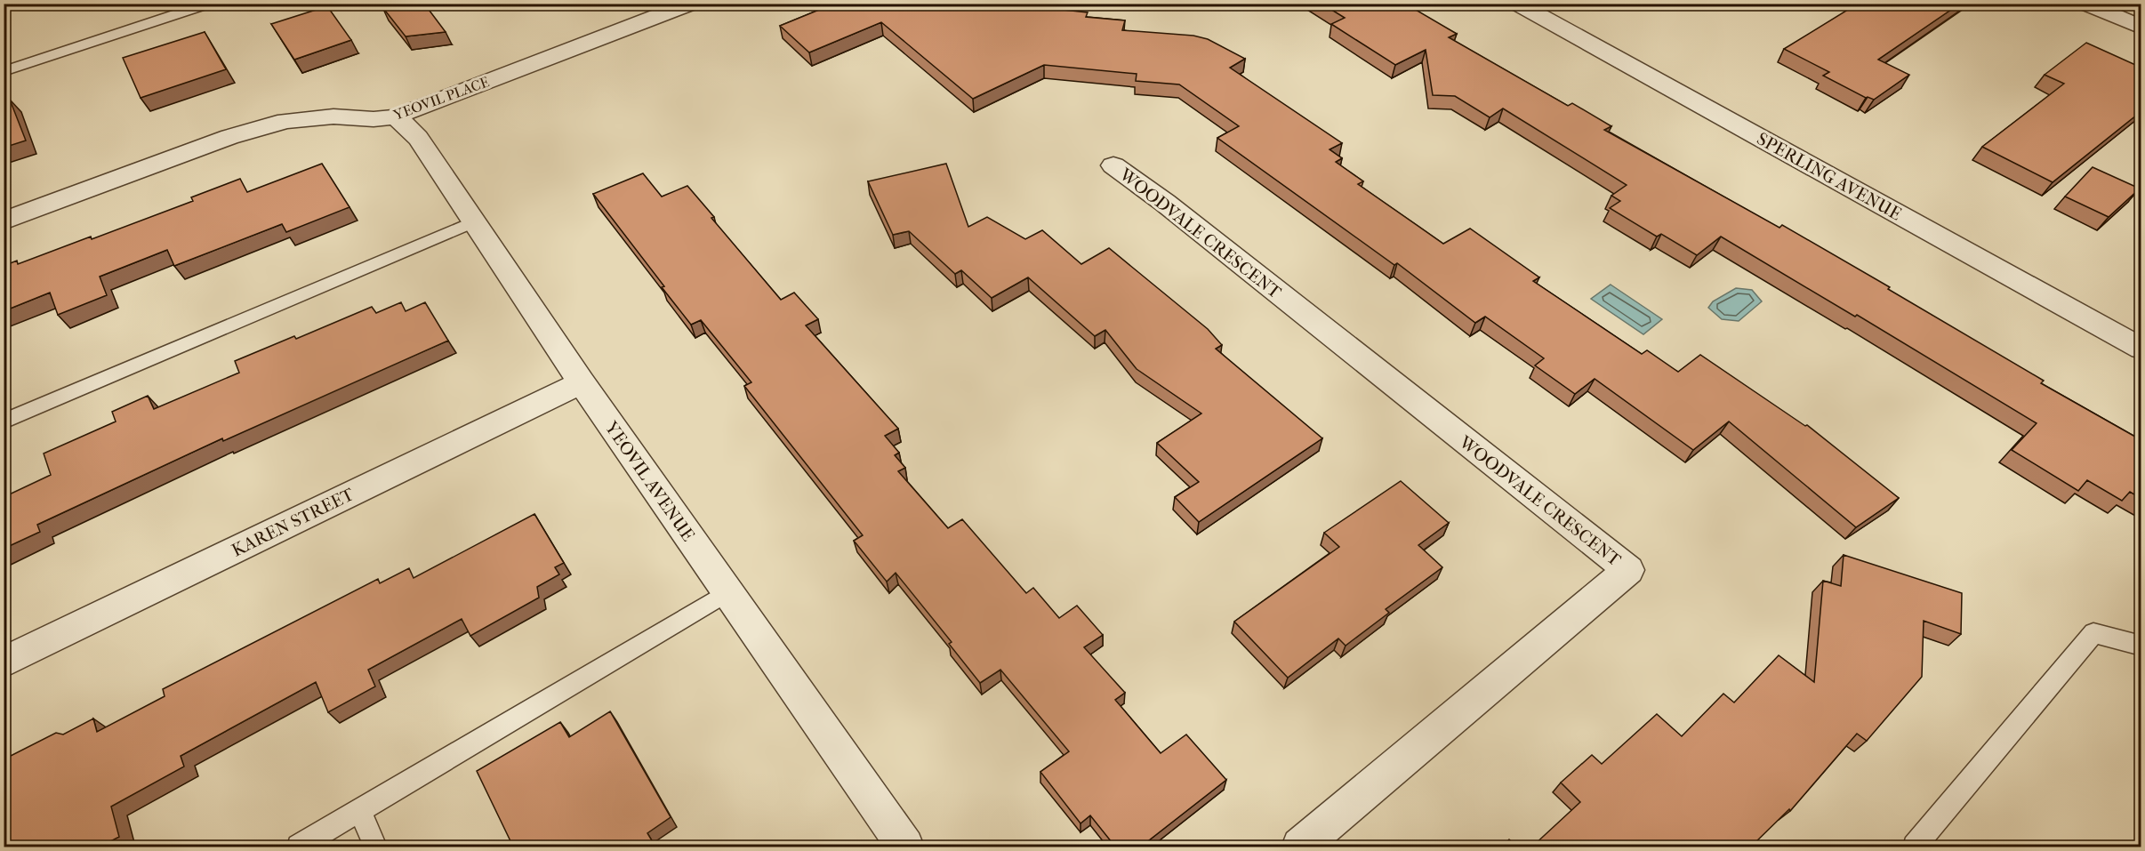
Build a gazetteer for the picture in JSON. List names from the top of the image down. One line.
{"streets":{"street":["YEOVIL PLACE","SPERLING AVENUE","WOODVALE CRESCENT","YEOVIL AVENUE","KAREN STREET"]},"crossings":[["YEOVIL PLACE","YEOVIL AVENUE"],["YEOVIL AVENUE","KAREN STREET"]]}
